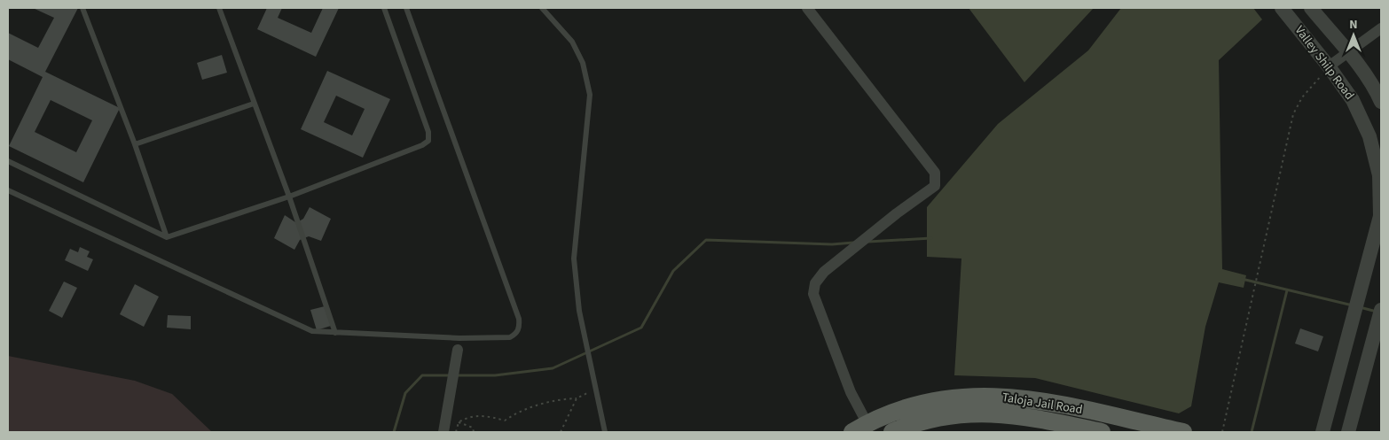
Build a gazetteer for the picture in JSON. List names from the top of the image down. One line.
{"streets":{"main road":["Taloja Jail Road"],"street":["Valley Shilp Road"]},"north":"top"}
